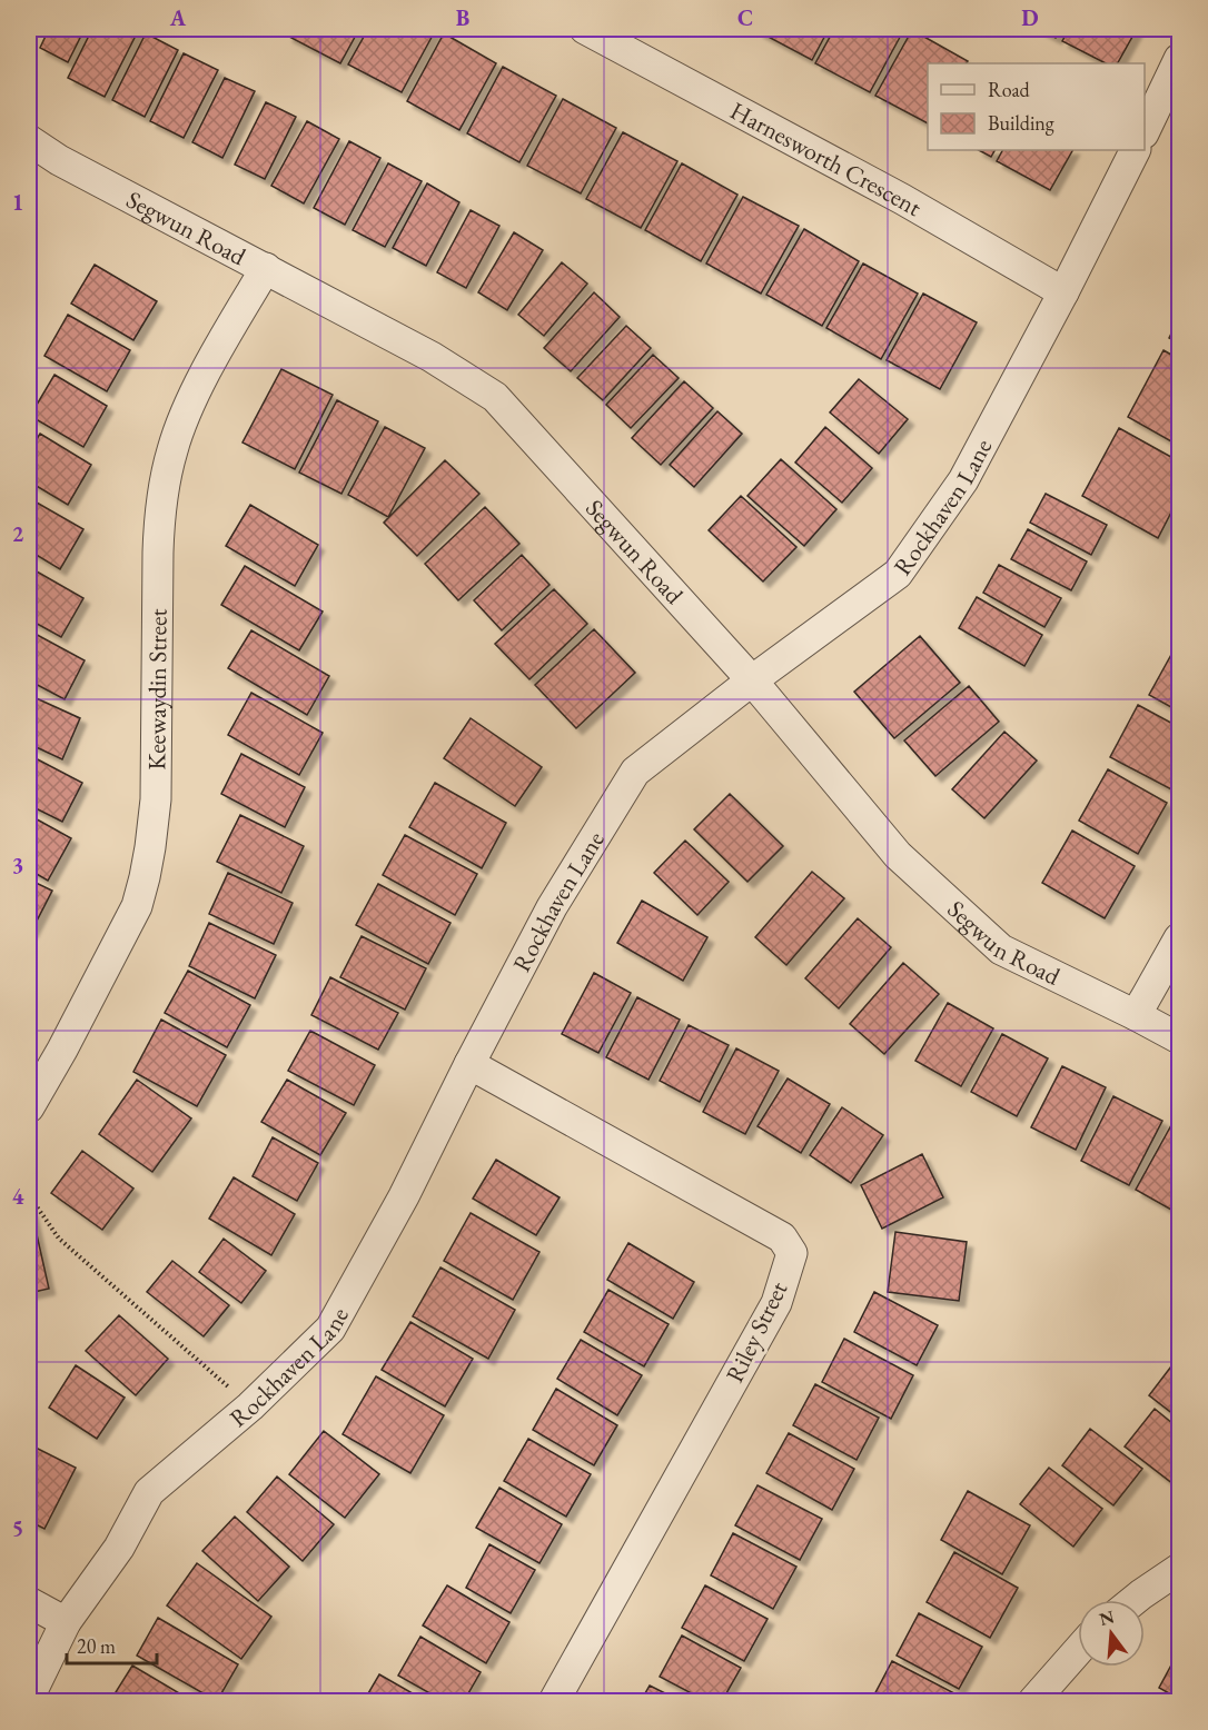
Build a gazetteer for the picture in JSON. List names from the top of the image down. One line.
{"streets":{"street":["Harnesworth Crescent","Segwun Road","Rockhaven Lane","Keewaydin Street","Riley Street"]},"crossings":[["Harnesworth Crescent","Rockhaven Lane"],["Segwun Road","Rockhaven Lane"],["Segwun Road","Keewaydin Street"],["Rockhaven Lane","Riley Street"]],"legend":["Road","Building"],"scale_bar":"20 m","north":"top","grid":{"columns":["A","B","C","D"],"rows":["1","2","3","4","5"]}}
